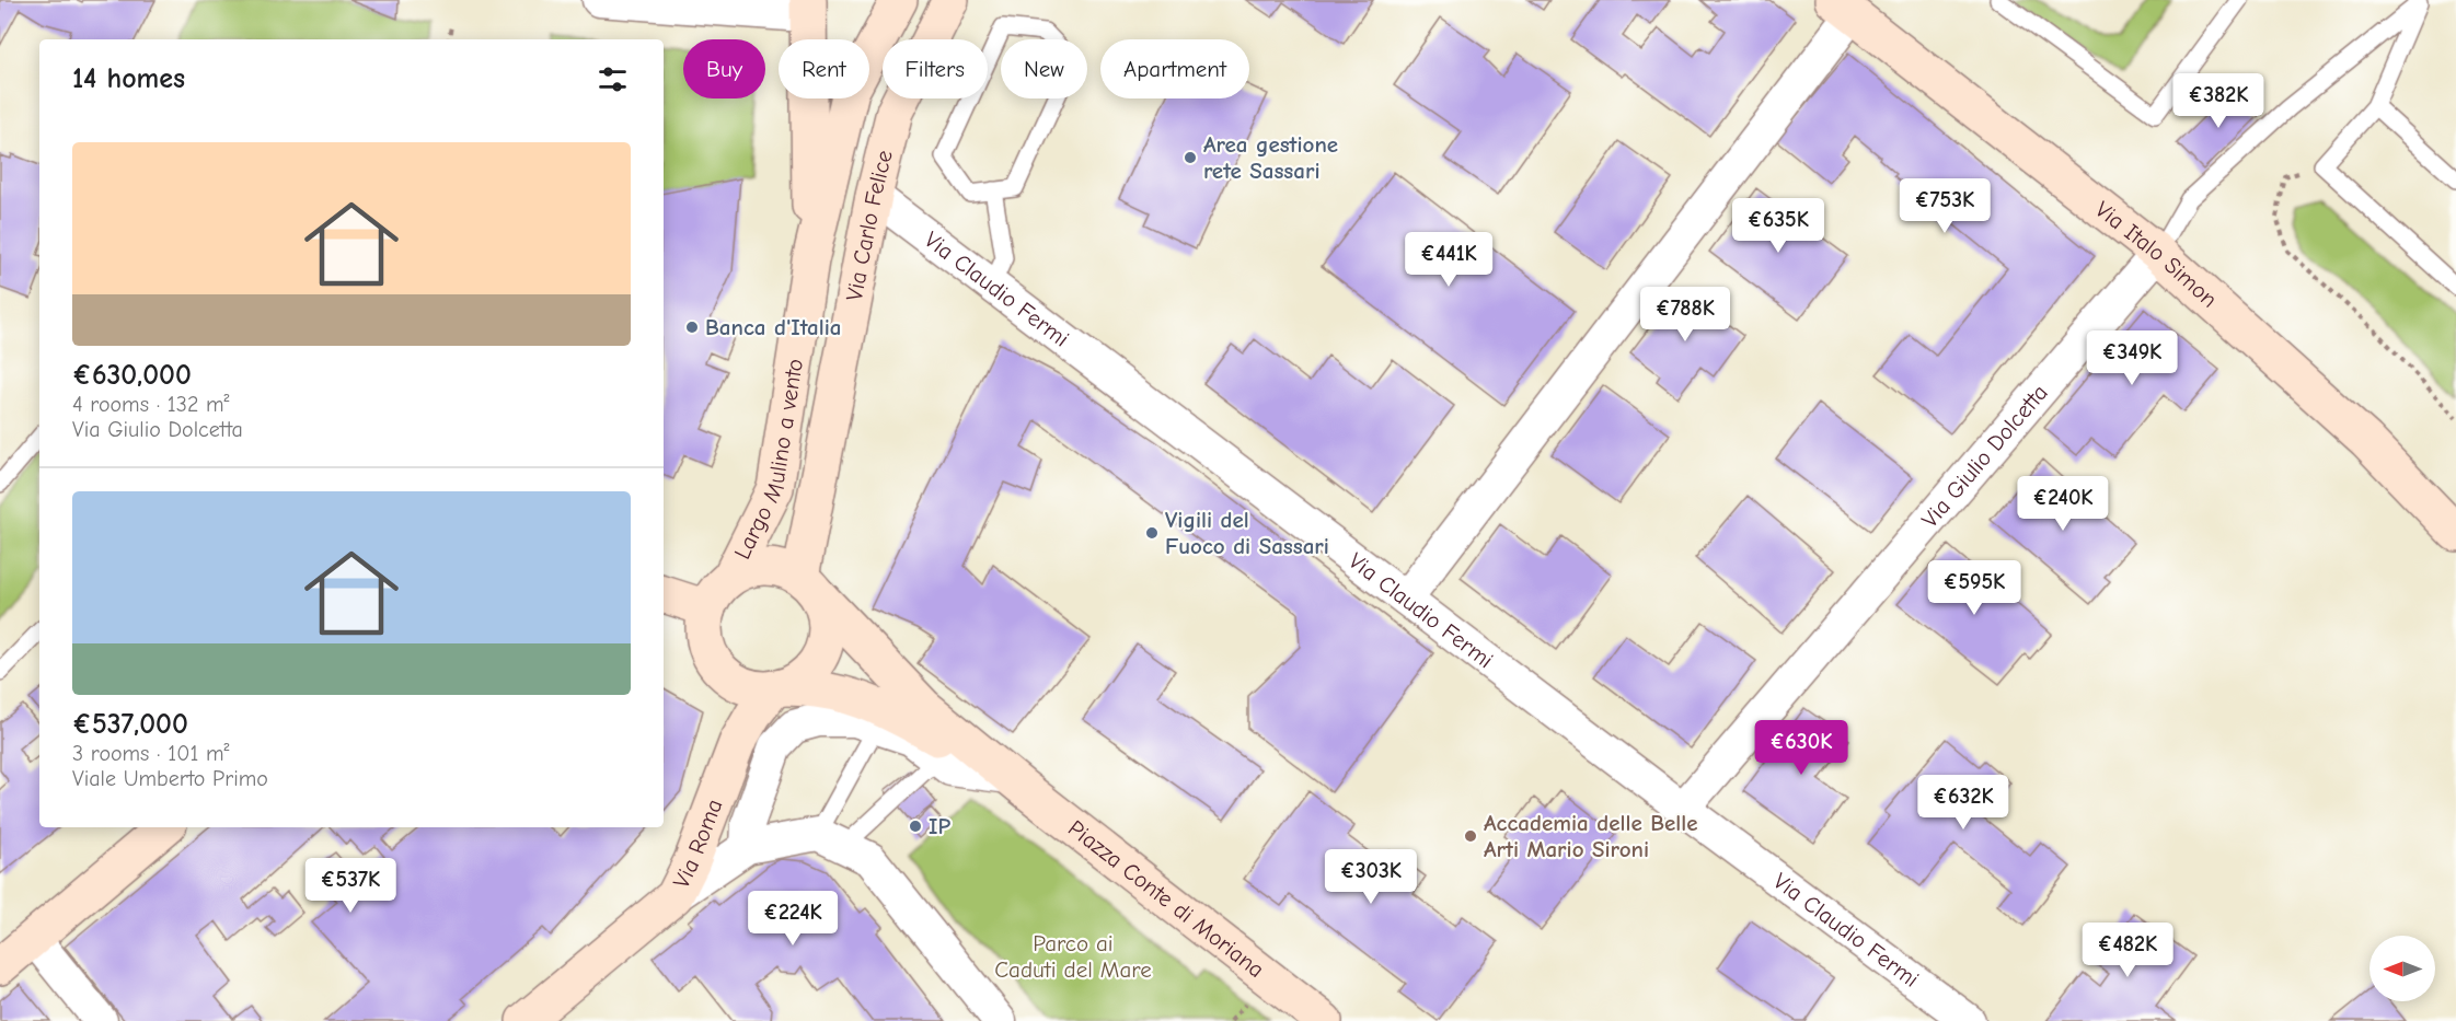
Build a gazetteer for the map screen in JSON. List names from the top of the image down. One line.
{"streets":{"main road":["Via Carlo Felice","Via Italo Simon","Largo Mulino a vento","Via Roma","Piazza Conte di Moriana"],"street":["Via Claudio Fermi","Via Giulio Dolcetta"]},"crossings":[["Via Carlo Felice","Via Claudio Fermi"],["Via Carlo Felice","Largo Mulino a vento"],["Via Carlo Felice","Via Roma"],["Via Carlo Felice","Piazza Conte di Moriana"],["Via Italo Simon","Via Giulio Dolcetta"],["Via Claudio Fermi","Via Giulio Dolcetta"],["Largo Mulino a vento","Via Roma"],["Largo Mulino a vento","Piazza Conte di Moriana"],["Via Roma","Piazza Conte di Moriana"]],"parks":["Parco ai Caduti del Mare"],"places":["Area gestione rete Sassari","Banca d'Italia","Vigili del Fuoco di Sassari","IP","Accademia delle Belle Arti Mario Sironi"],"north":"left","page":{"chip":["Buy","Rent","Filters","New","Apartment"],"heading":"14 homes","price":["€382K","€753K","€635K","€441K","€788K","€349K","€240K","€595K","€630K","€632K","€303K","€537K","€224K","€482K"],"list":[{"name":"€630,000","note":"4 rooms · 132 m² · Via Giulio Dolcetta"},{"name":"€537,000","note":"3 rooms · 101 m² · Viale Umberto Primo"}]}}
